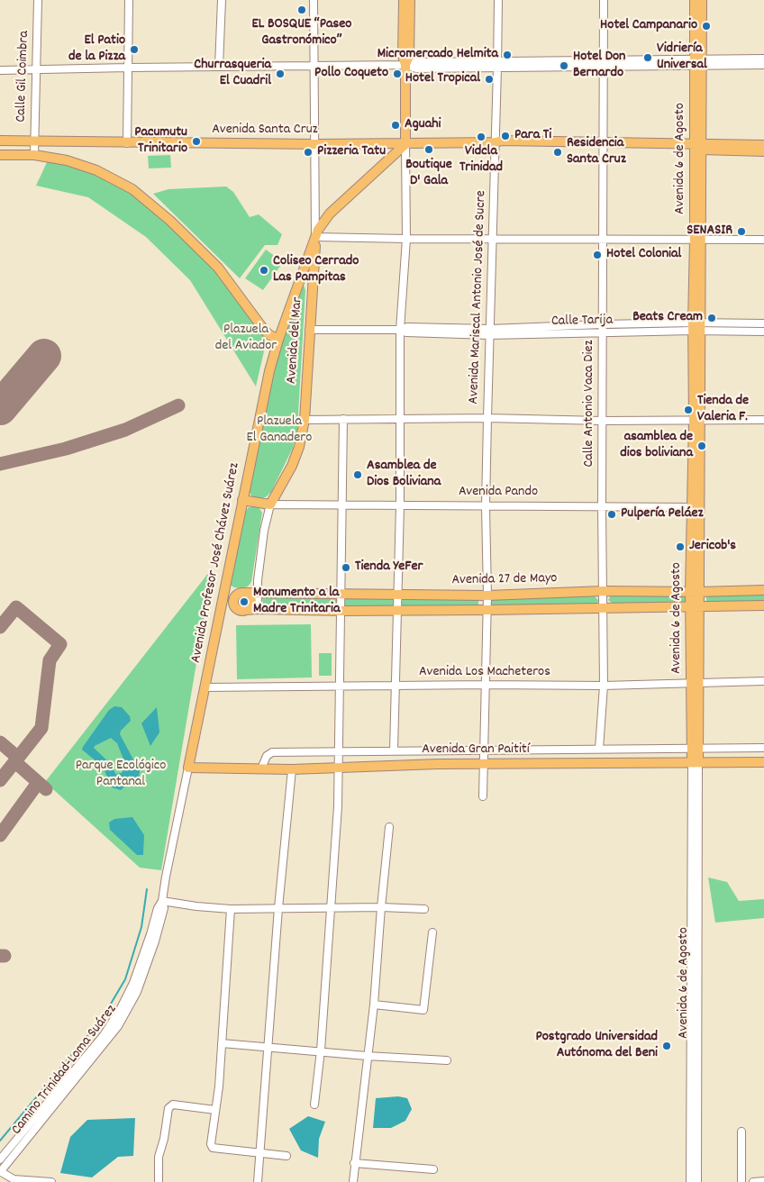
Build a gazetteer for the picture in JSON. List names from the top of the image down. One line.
{"streets":{"main road":["Avenida Santa Cruz","Avenida 6 de Agosto","Avenida del Mar","Avenida Pando","Avenida Profesor José Chávez Suárez","Avenida 27 de Mayo","Avenida Gran Paitití"],"street":["Calle Gil Coimbra","Avenida Mariscal Antonio José de Sucre","Calle Tarija","Calle Antonio Vaca Diez","Avenida Los Macheteros","Camino Trinidad-Loma Suárez"]},"crossings":[["Calle Gil Coimbra","Avenida Santa Cruz"],["Avenida Santa Cruz","Avenida 6 de Agosto"],["Avenida Santa Cruz","Avenida Mariscal Antonio José de Sucre"],["Avenida Santa Cruz","Avenida del Mar"],["Avenida Santa Cruz","Calle Antonio Vaca Diez"],["Avenida Santa Cruz","Avenida Profesor José Chávez Suárez"],["Avenida 6 de Agosto","Calle Tarija"],["Avenida 6 de Agosto","Avenida Pando"],["Avenida 6 de Agosto","Avenida 27 de Mayo"],["Avenida 6 de Agosto","Avenida Los Macheteros"],["Avenida 6 de Agosto","Avenida Gran Paitití"],["Avenida Mariscal Antonio José de Sucre","Calle Tarija"],["Avenida Mariscal Antonio José de Sucre","Avenida Pando"],["Avenida Mariscal Antonio José de Sucre","Avenida 27 de Mayo"],["Avenida Mariscal Antonio José de Sucre","Avenida Los Macheteros"],["Avenida Mariscal Antonio José de Sucre","Avenida Gran Paitití"],["Calle Tarija","Avenida del Mar"],["Calle Tarija","Calle Antonio Vaca Diez"],["Avenida del Mar","Avenida Pando"],["Avenida del Mar","Avenida Profesor José Chávez Suárez"],["Avenida del Mar","Avenida 27 de Mayo"],["Calle Antonio Vaca Diez","Avenida Pando"],["Calle Antonio Vaca Diez","Avenida 27 de Mayo"],["Calle Antonio Vaca Diez","Avenida Los Macheteros"],["Avenida Pando","Avenida Profesor José Chávez Suárez"],["Avenida Profesor José Chávez Suárez","Avenida Los Macheteros"],["Avenida Profesor José Chávez Suárez","Avenida Gran Paitití"],["Avenida Profesor José Chávez Suárez","Camino Trinidad-Loma Suárez"],["Avenida Gran Paitití","Camino Trinidad-Loma Suárez"]],"parks":["Plazuela del Aviador","Plazuela El Ganadero","Parque Ecológico Pantanal"],"places":["EL BOSQUE “Paseo Gastronómico”","Hotel Campanario","El Patio de la Pizza","Micromercado Helmita","Vidriería Universal","Hotel Don Bernardo","Churrasqueria El Cuadril","Pollo Coqueto","Hotel Tropical","Aguahi","Para Ti","Vidcla Trinidad","Pacumutu Trinitario","Boutique D' Gala","Pizzeria Tatu","Residencia Santa Cruz","SENASIR","Hotel Colonial","Coliseo Cerrado Las Pampitas","Beats Cream","Tienda de Valeria F.","asamblea de dios boliviana","Asamblea de Dios Boliviana","Pulpería Peláez","Jericob's","Tienda YeFer","Monumento a la Madre Trinitaria","Postgrado Universidad Autónoma del Beni"]}
